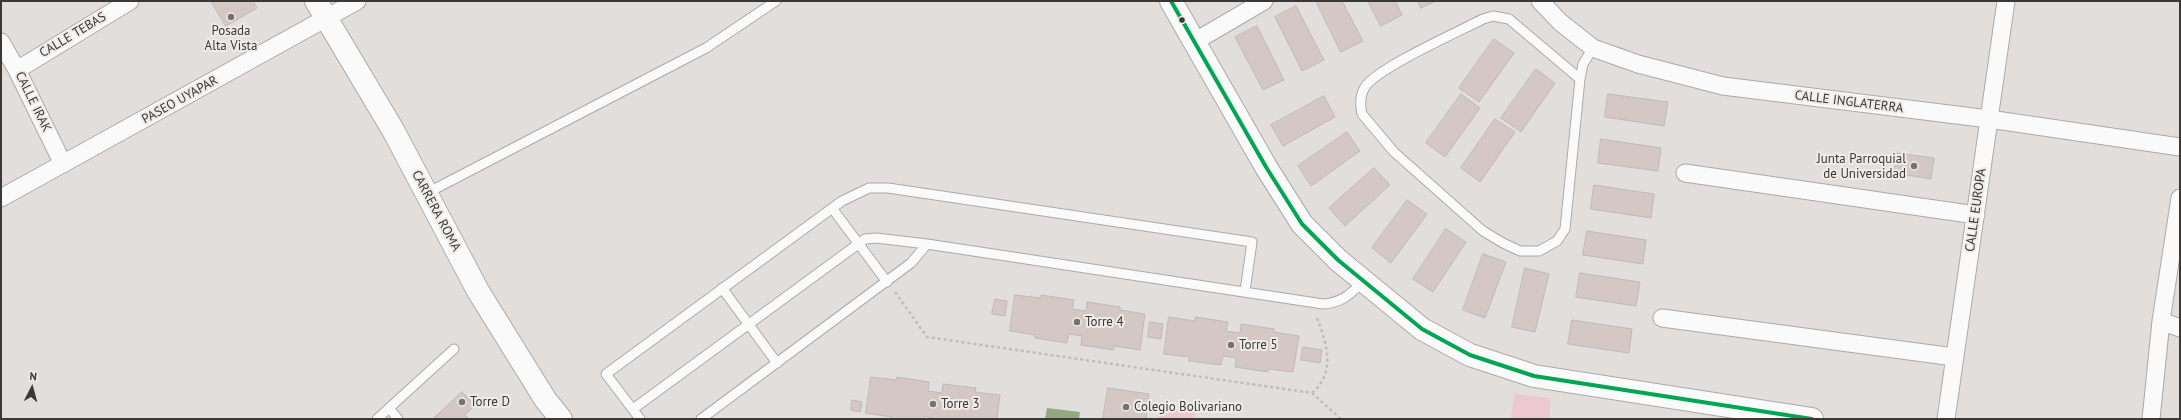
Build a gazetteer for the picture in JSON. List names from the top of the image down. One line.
{"streets":{"street":["CALLE TEBAS","PASEO UYAPAR","CALLE IRAK","CALLE INGLATERRA","CALLE EUROPA","CARRERA ROMA"]},"crossings":[["CALLE TEBAS","CALLE IRAK"],["PASEO UYAPAR","CALLE IRAK"],["PASEO UYAPAR","CARRERA ROMA"],["CALLE INGLATERRA","CALLE EUROPA"]],"places":["Posada Alta Vista","Junta Parroquial de Universidad","Torre 4","Torre 5","Torre D","Torre 3","Colegio Bolivariano"],"north":"top"}
